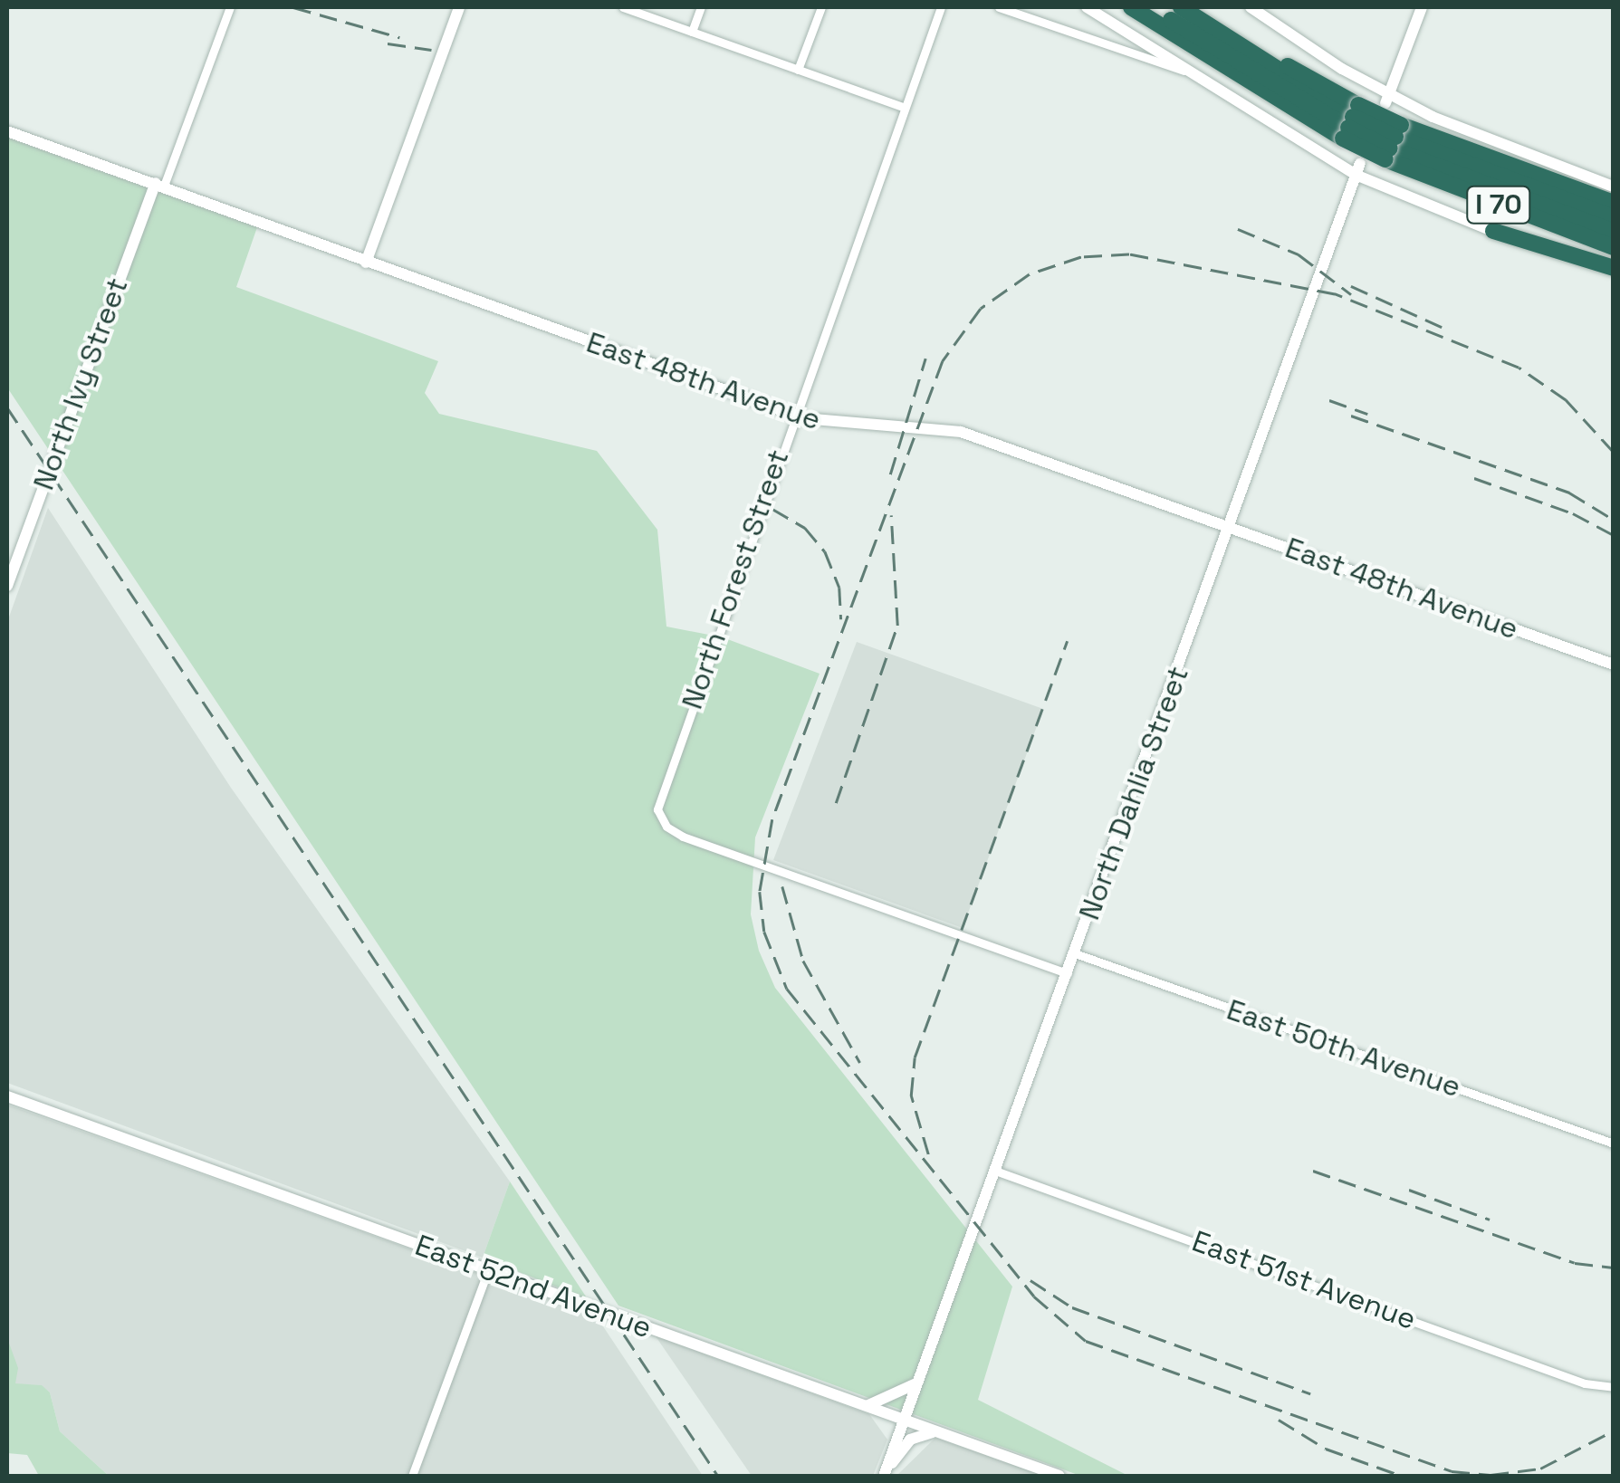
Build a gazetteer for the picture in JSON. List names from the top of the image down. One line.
{"streets":{"highway":["I 70"],"street":["East 48th Avenue","North Ivy Street","North Forest Street","North Dahlia Street","East 50th Avenue","East 51st Avenue","East 52nd Avenue"]},"crossings":[["East 48th Avenue","North Ivy Street"],["East 48th Avenue","North Forest Street"],["East 48th Avenue","North Dahlia Street"],["North Forest Street","North Dahlia Street"],["North Dahlia Street","East 50th Avenue"],["North Dahlia Street","East 51st Avenue"],["North Dahlia Street","East 52nd Avenue"]]}
